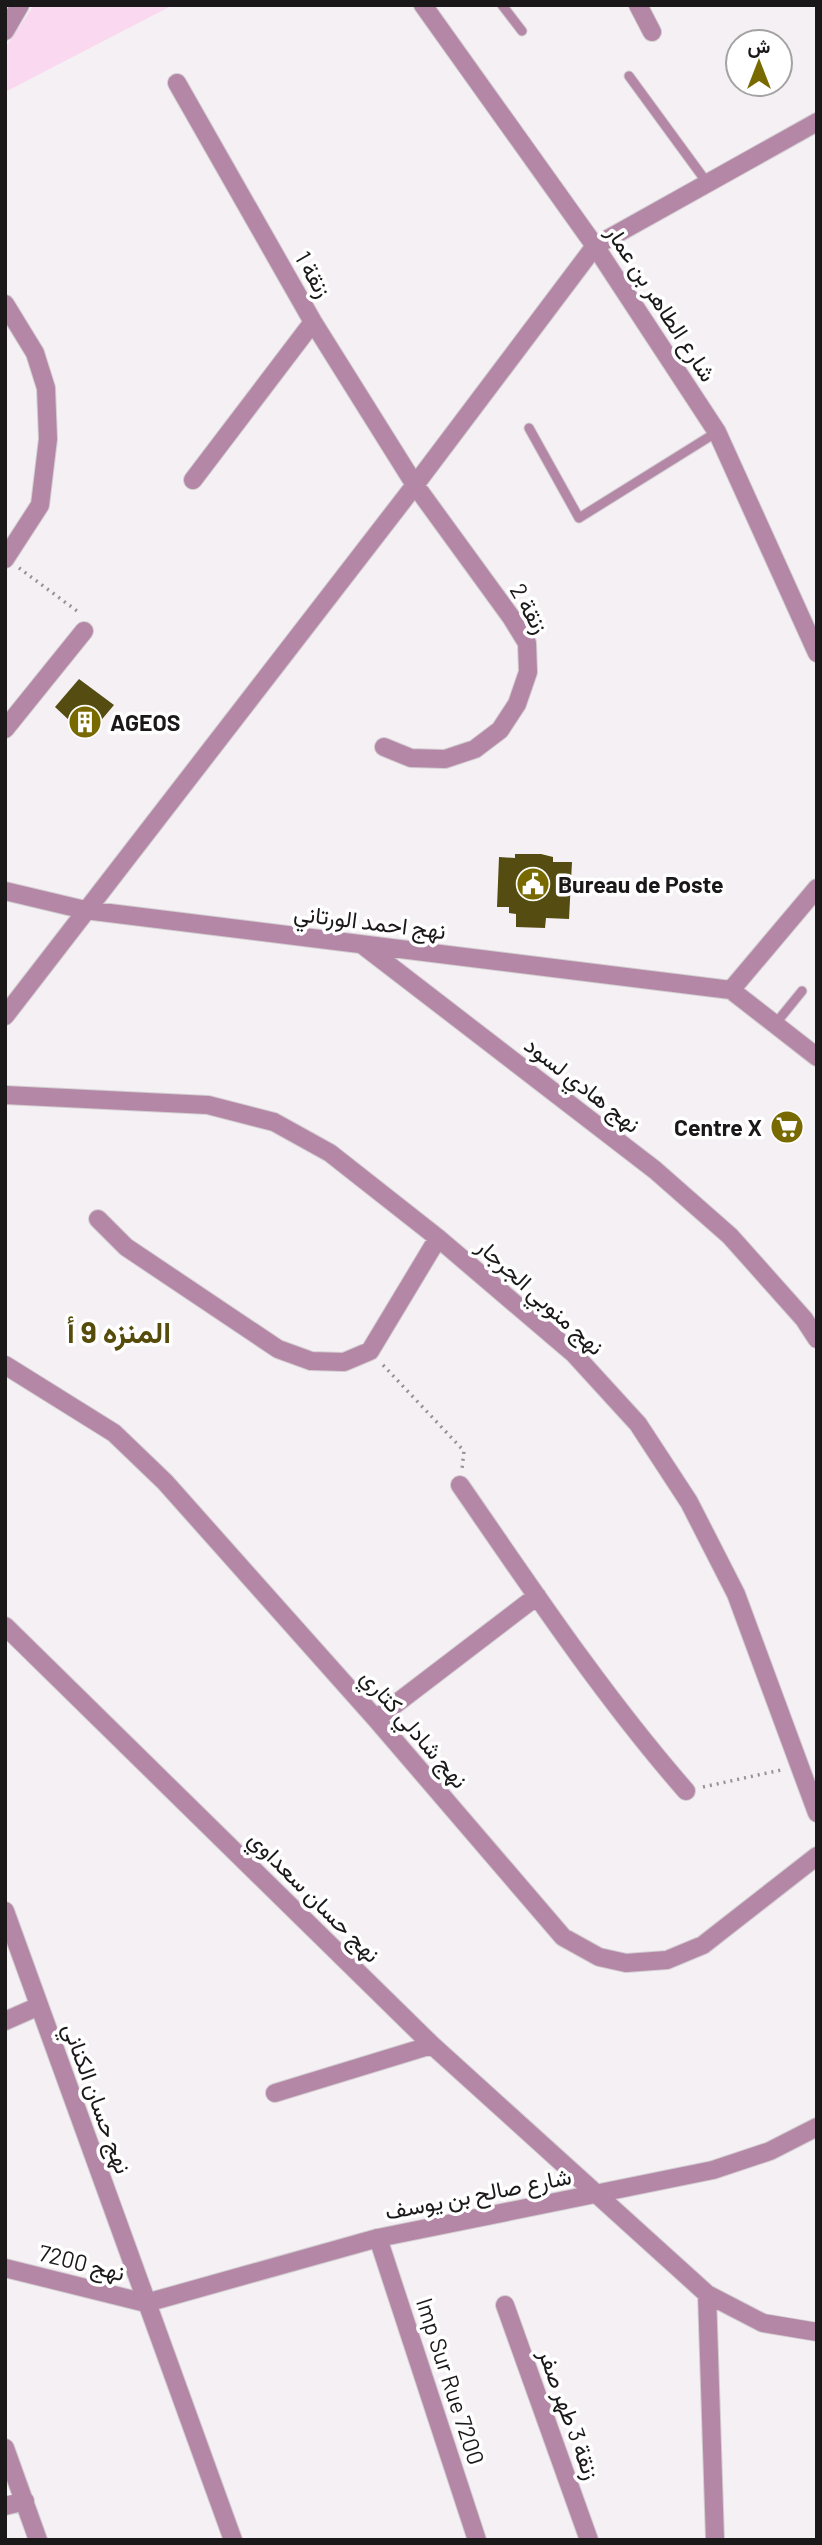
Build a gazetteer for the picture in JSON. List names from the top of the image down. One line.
{"streets":{"street":["زنقة 1","شارع الطاهر بن عمار","زنقة 2","نهج احمد الورتاني","نهج هادي لسود","نهج منوبي الجرجار","نهج شادلي كتاري","نهج حسان سعداوي","نهج حسان الكناني","شارع صالح بن يوسف","نهج 7200","Imp Sur Rue 7200","زنقة 3 طهر صفر"]},"crossings":[["زنقة 1","زنقة 2"],["نهج احمد الورتاني","نهج هادي لسود"],["نهج حسان سعداوي","شارع صالح بن يوسف"],["نهج حسان الكناني","شارع صالح بن يوسف"],["نهج حسان الكناني","نهج 7200"],["شارع صالح بن يوسف","نهج 7200"],["شارع صالح بن يوسف","Imp Sur Rue 7200"]],"districts":["المنزه 9 أ"],"places":{"building":["AGEOS"],"public building":["Bureau de Poste"],"supermarket":["Centre X"]},"north":"top"}
